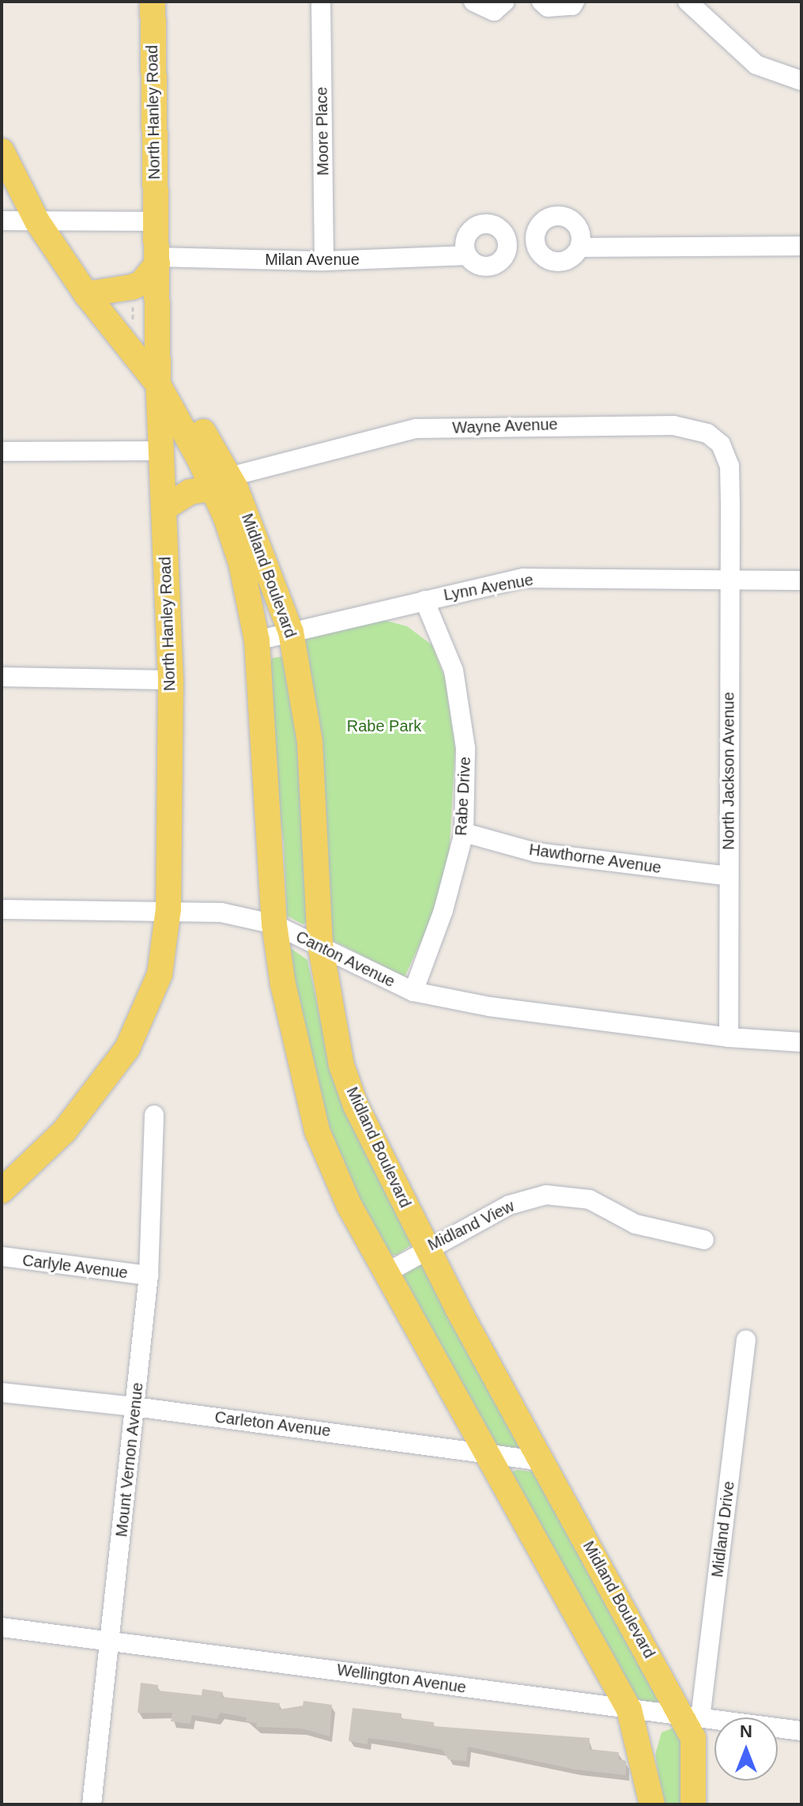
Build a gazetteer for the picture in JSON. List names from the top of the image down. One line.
{"streets":{"main road":["North Hanley Road","Midland Boulevard"],"street":["Moore Place","Milan Avenue","Wayne Avenue","Lynn Avenue","North Jackson Avenue","Rabe Drive","Hawthorne Avenue","Canton Avenue","Midland View","Carlyle Avenue","Carleton Avenue","Mount Vernon Avenue","Midland Drive","Wellington Avenue"]},"crossings":[["North Hanley Road","Milan Avenue"],["North Hanley Road","Midland Boulevard"],["North Hanley Road","Canton Avenue"],["Moore Place","Milan Avenue"],["Wayne Avenue","Midland Boulevard"],["Wayne Avenue","North Jackson Avenue"],["Midland Boulevard","Lynn Avenue"],["Midland Boulevard","Canton Avenue"],["Midland Boulevard","Midland View"],["Midland Boulevard","Carleton Avenue"],["Midland Boulevard","Midland Drive"],["Midland Boulevard","Wellington Avenue"],["Lynn Avenue","North Jackson Avenue"],["Lynn Avenue","Rabe Drive"],["North Jackson Avenue","Hawthorne Avenue"],["North Jackson Avenue","Canton Avenue"],["Rabe Drive","Hawthorne Avenue"],["Rabe Drive","Canton Avenue"],["Carlyle Avenue","Mount Vernon Avenue"],["Carleton Avenue","Mount Vernon Avenue"],["Mount Vernon Avenue","Wellington Avenue"],["Midland Drive","Wellington Avenue"]],"parks":["Rabe Park"],"north":"top"}
